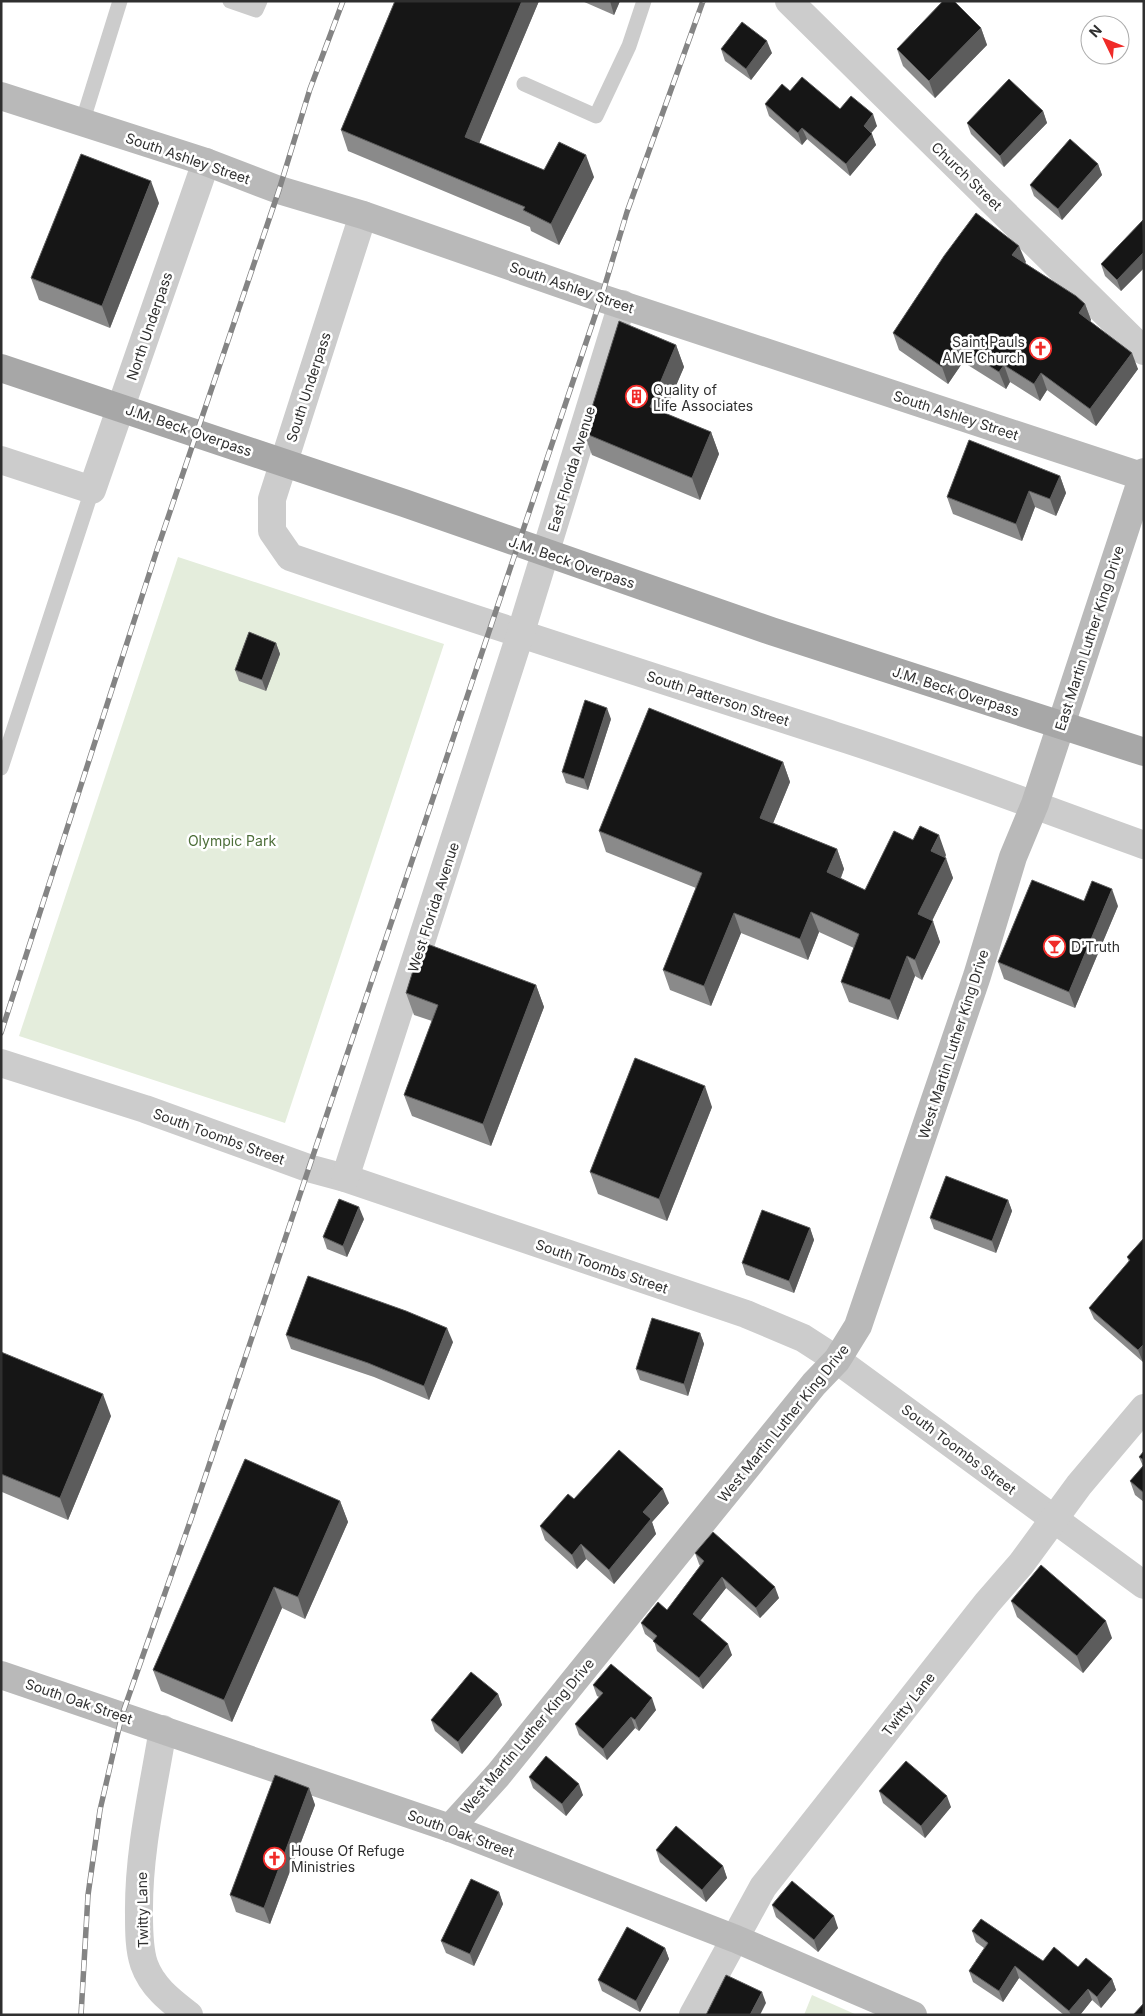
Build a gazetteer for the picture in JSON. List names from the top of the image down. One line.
{"streets":{"main road":["J.M. Beck Overpass"],"street":["South Ashley Street","Church Street","North Underpass","South Underpass","East Florida Avenue","East Martin Luther King Drive","South Patterson Street","West Florida Avenue","West Martin Luther King Drive","South Toombs Street","South Oak Street","Twitty Lane"]},"crossings":[["South Ashley Street","North Underpass"],["South Ashley Street","South Underpass"],["South Ashley Street","East Florida Avenue"],["South Ashley Street","East Martin Luther King Drive"],["South Underpass","South Patterson Street"],["East Florida Avenue","South Patterson Street"],["East Florida Avenue","West Florida Avenue"],["East Martin Luther King Drive","South Patterson Street"],["East Martin Luther King Drive","West Martin Luther King Drive"],["South Patterson Street","West Florida Avenue"],["South Patterson Street","West Martin Luther King Drive"],["West Florida Avenue","South Toombs Street"],["West Martin Luther King Drive","South Toombs Street"],["West Martin Luther King Drive","South Oak Street"],["South Toombs Street","Twitty Lane"],["South Oak Street","Twitty Lane"]],"parks":["Olympic Park"],"places":{"church":["Saint Pauls AME Church","House Of Refuge Ministries"],"building":["Quality of Life Associates"],"bar":["D'Truth"]},"north":"top left"}
